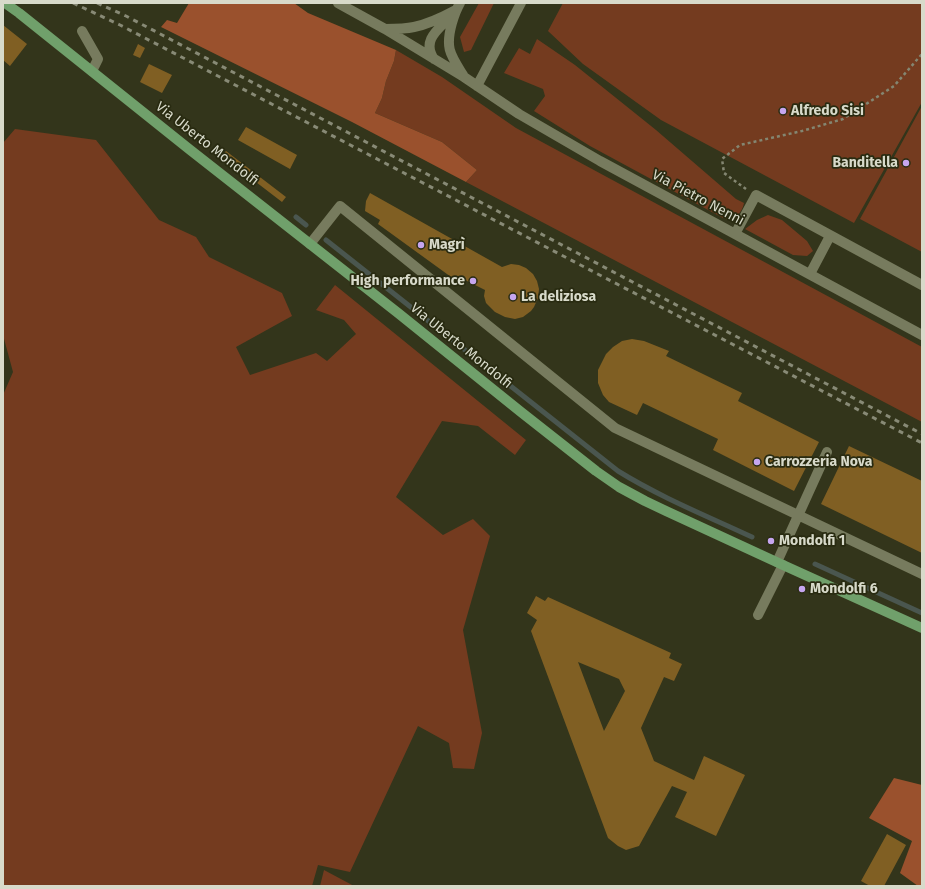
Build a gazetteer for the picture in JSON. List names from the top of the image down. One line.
{"streets":{"main road":["Via Uberto Mondolfi"],"street":["Via Pietro Nenni"]},"places":["Alfredo Sisi","Banditella","Magrì","High performance","La deliziosa","Carrozzeria Nova","Mondolfi 1","Mondolfi 6"]}
